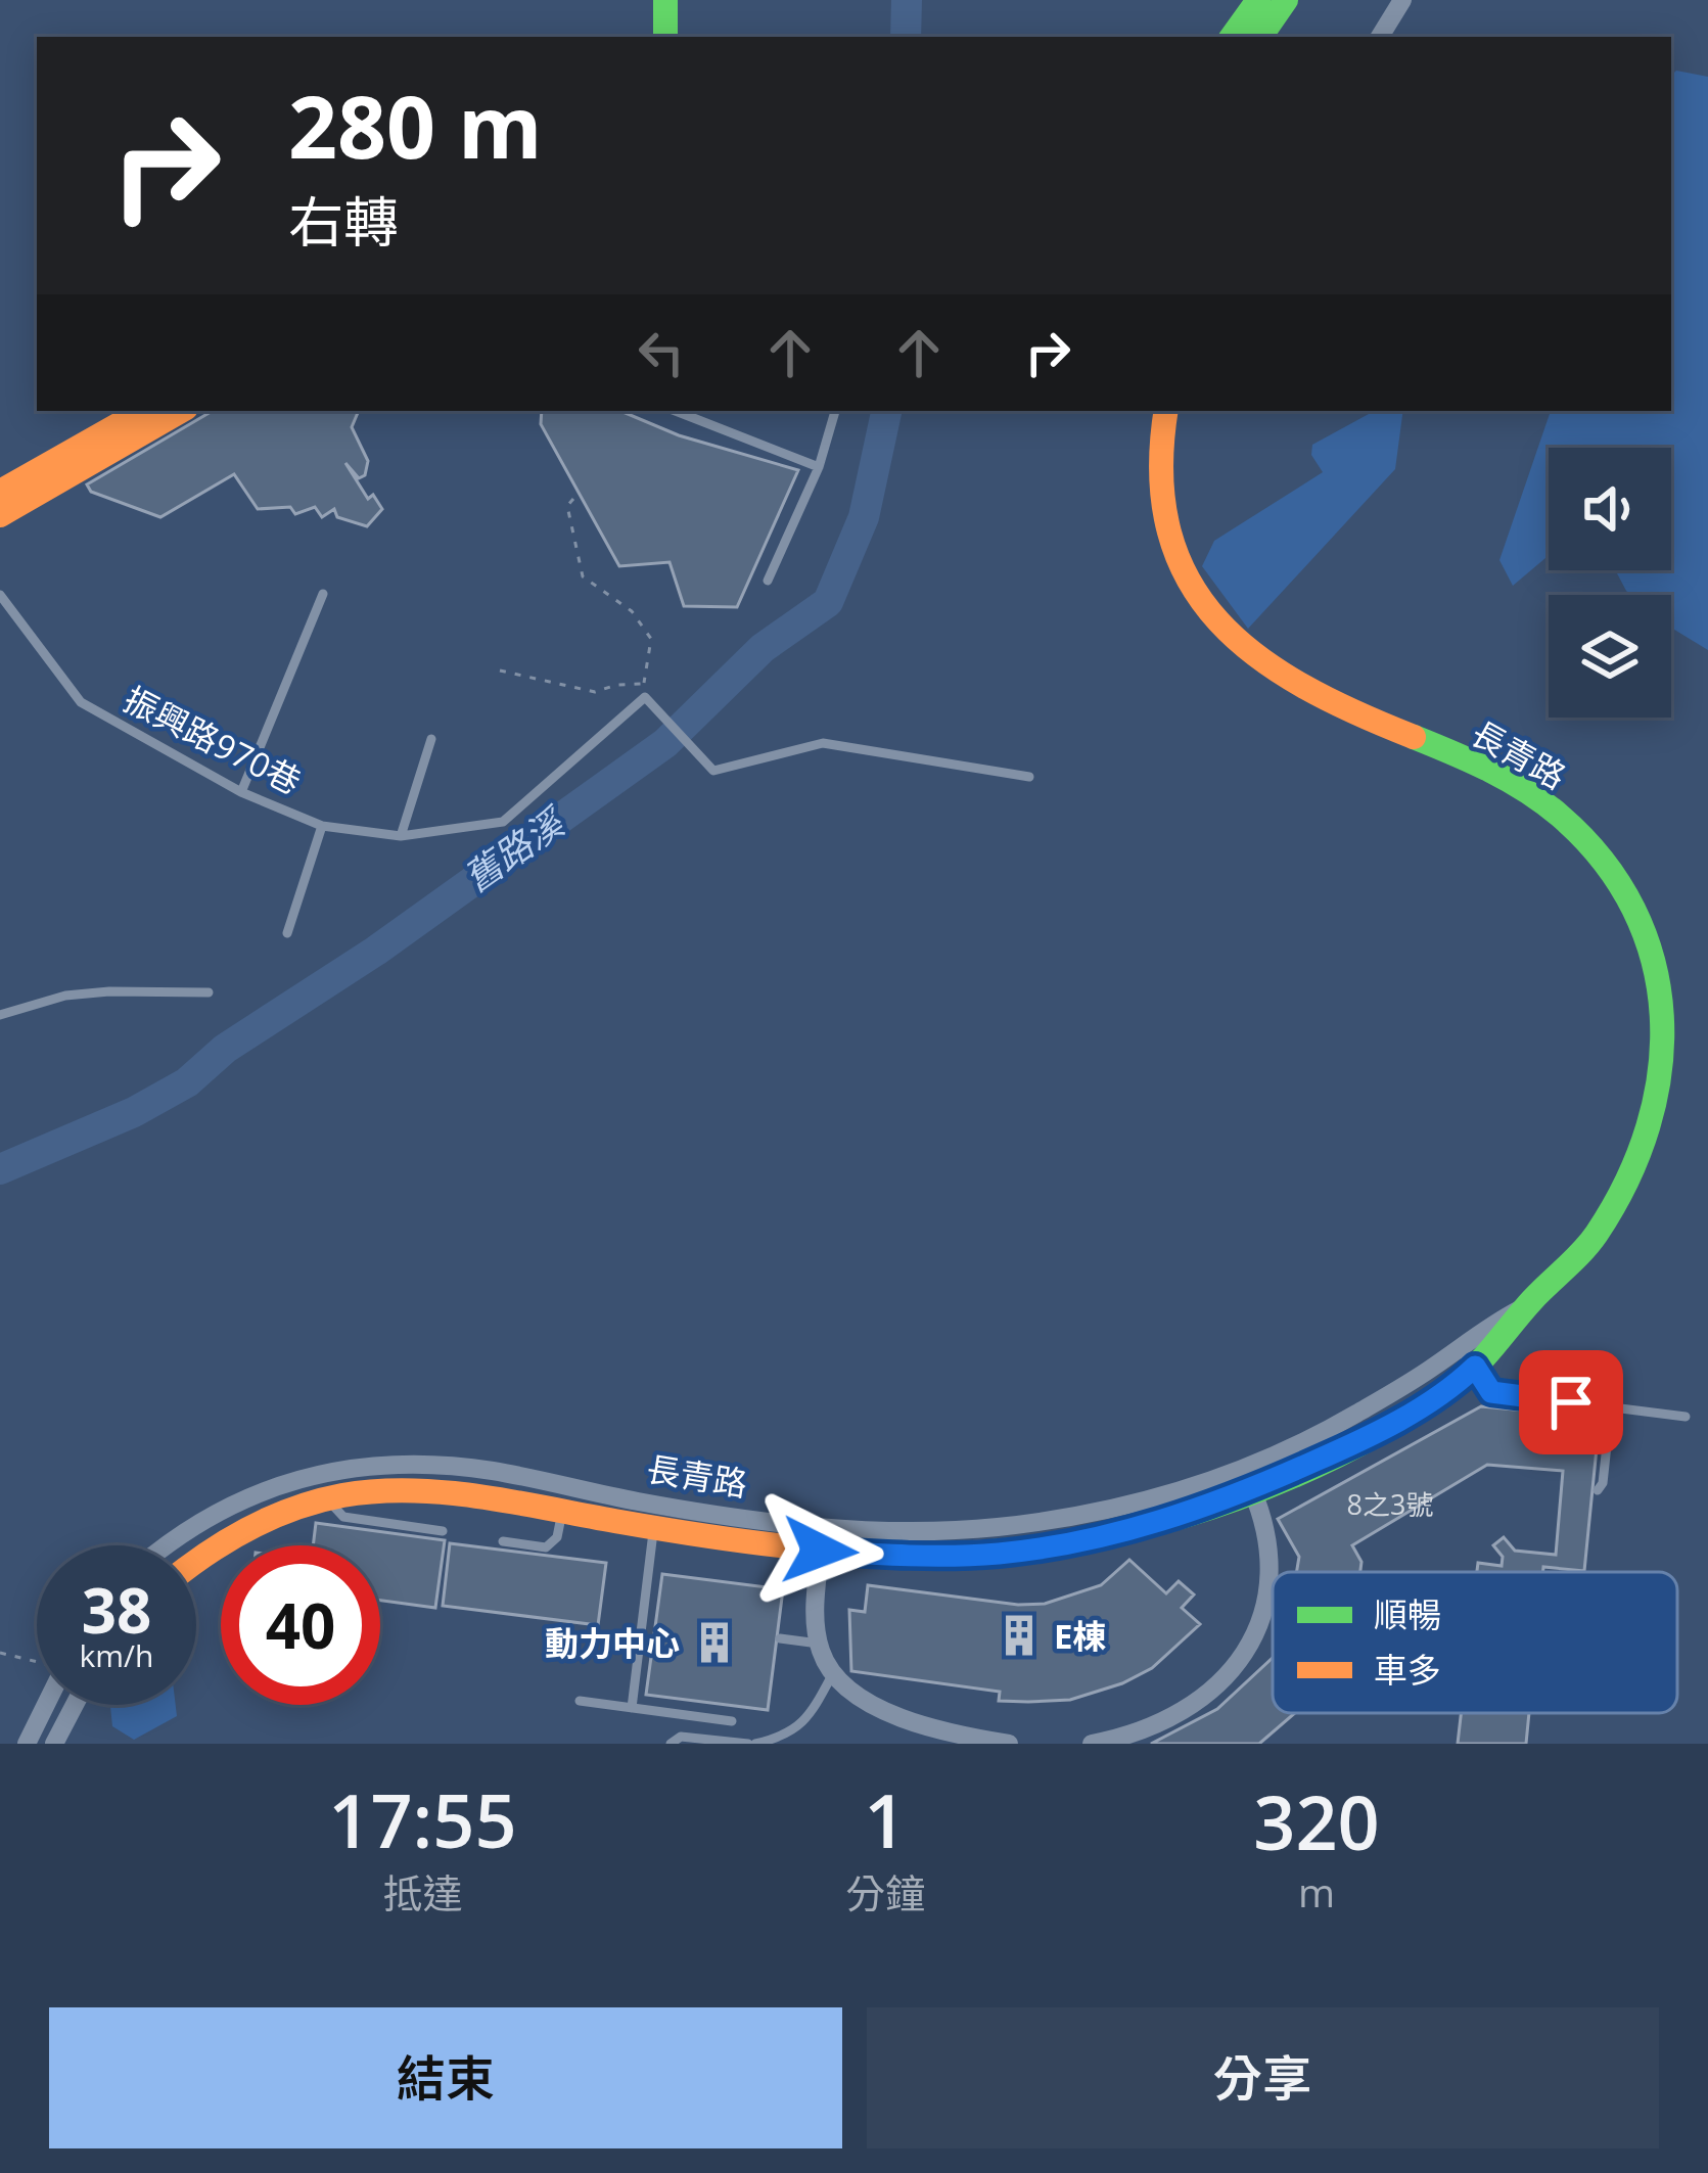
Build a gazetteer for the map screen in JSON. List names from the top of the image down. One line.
{"streets":{"street":["長青路"],"lane":["振興路970巷"]},"water":["舊路溪"],"places":{"building":["E棟","動力中心"]},"house_numbers":["8之3號"],"legend":["順暢","車多"],"page":{"turn":["280 m","右轉"],"speed":"38 km/h","limit":"40","eta":["17:55","抵達","1","分鐘","320","m"],"buttons":["結束","分享"]}}
